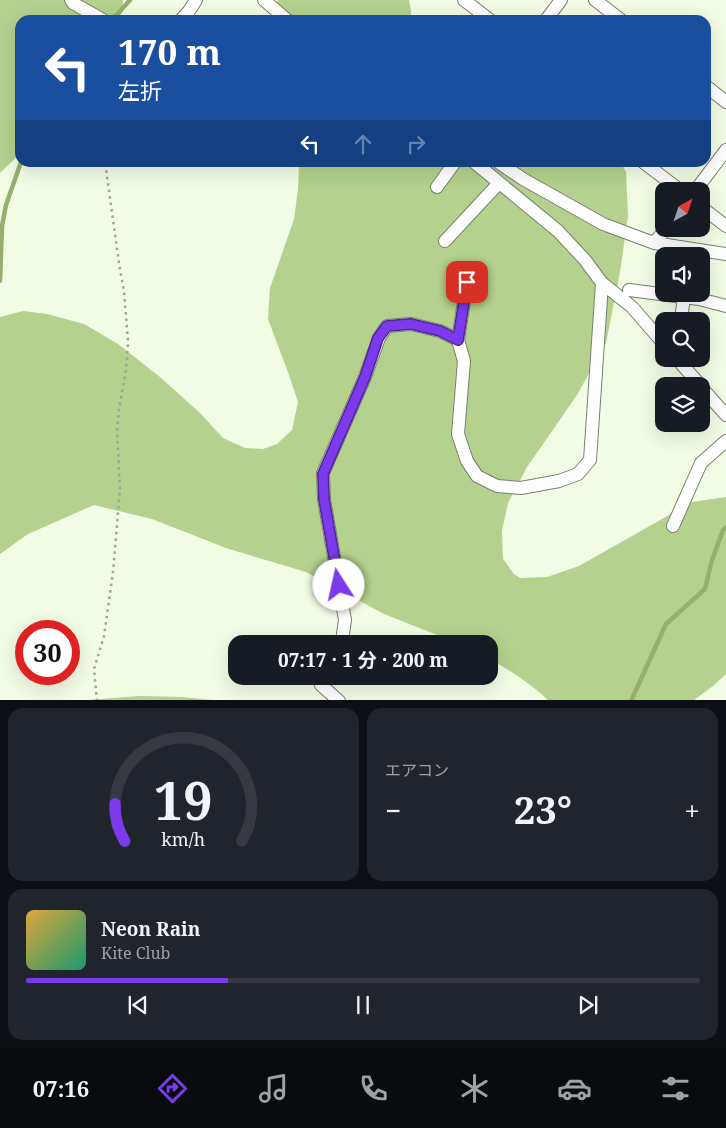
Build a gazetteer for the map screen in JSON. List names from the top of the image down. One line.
{"north":"top right","page":{"turn":["170 m","左折"],"limit":"30","trip":"07:17 · 1 分 · 200 m","tile":"エアコン","heat":["−","23°","+"],"song":["Neon Rain","Kite Club"],"tabs":"07:16","gauge":["19","km/h"]}}
